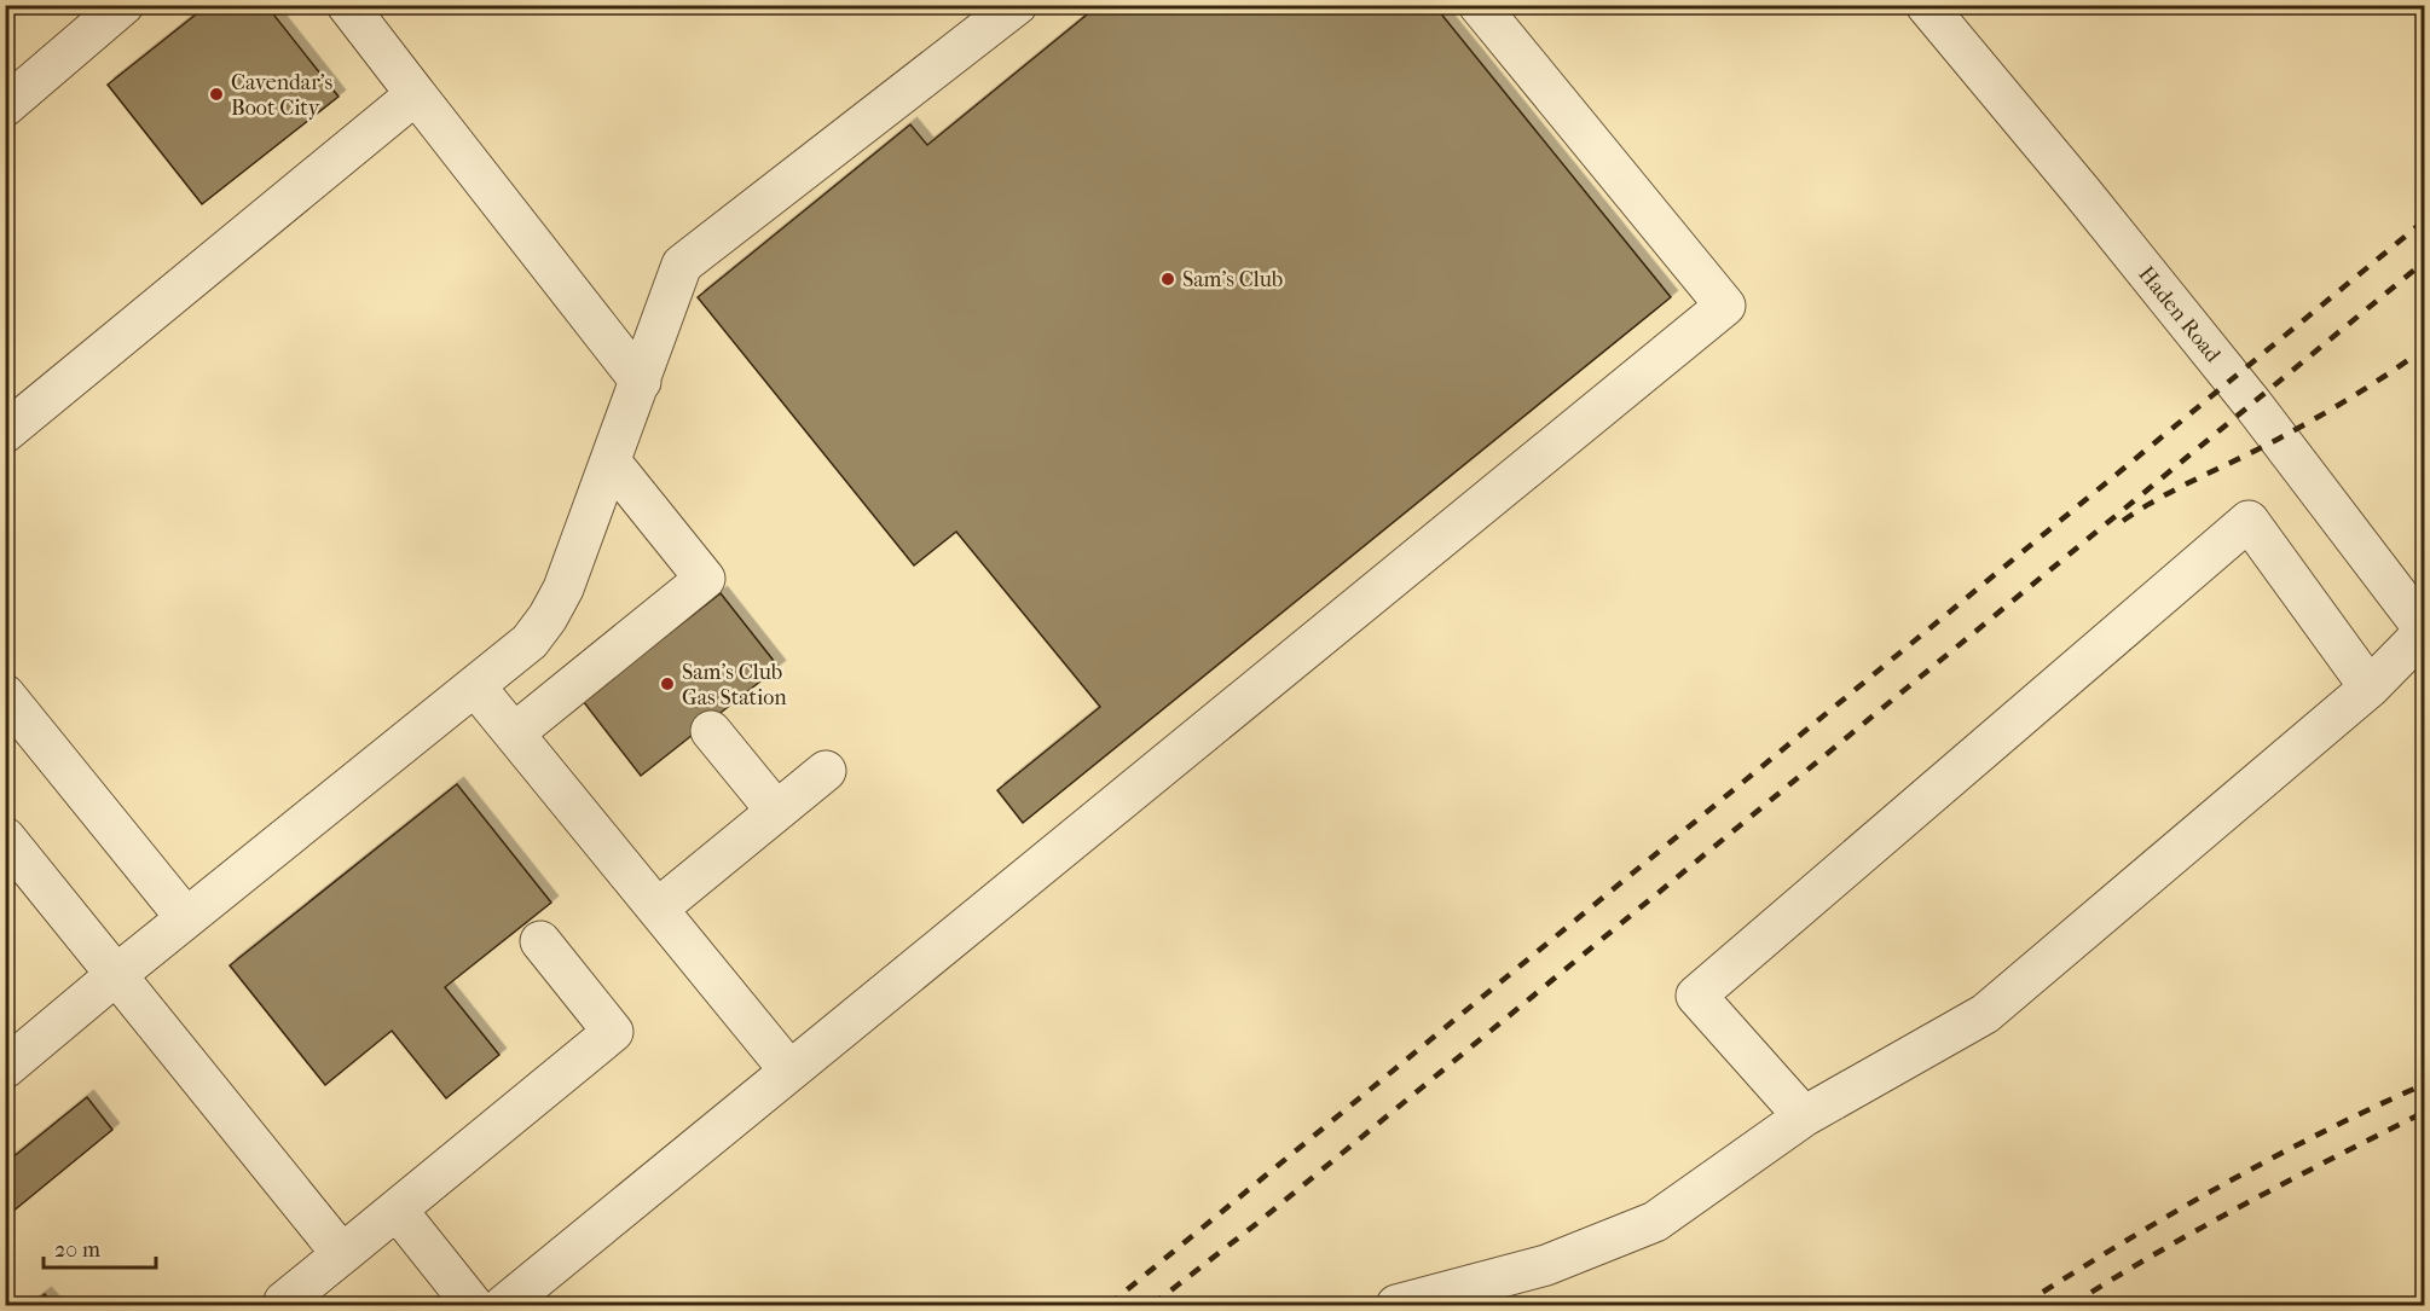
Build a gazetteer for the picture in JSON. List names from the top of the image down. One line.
{"streets":{"street":["Haden Road"]},"places":["Cavendar's Boot City","Sam's Club","Sam's Club Gas Station"],"scale_bar":"20 m"}
